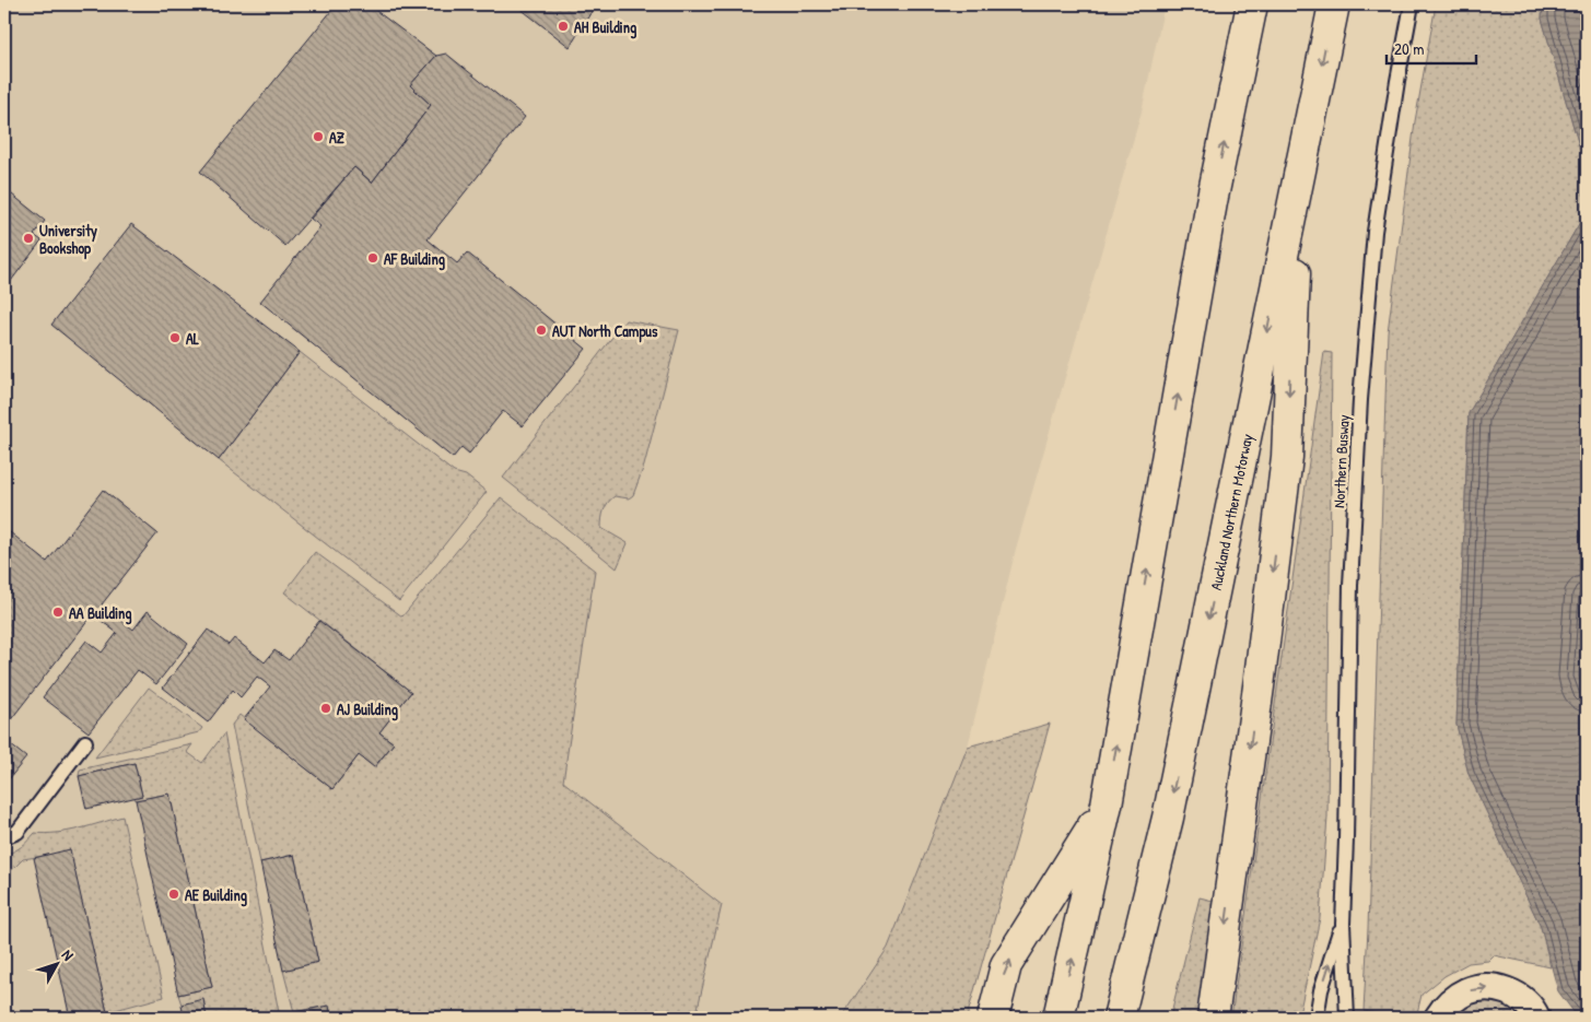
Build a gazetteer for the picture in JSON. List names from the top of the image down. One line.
{"streets":{"highway":["Auckland Northern Motorway"],"lane":["Northern Busway"]},"places":["AH Building","AZ","University Bookshop","AF Building","AUT North Campus","AL","AA Building","AJ Building","AE Building"],"scale_bar":"20 m","north":"top right"}
